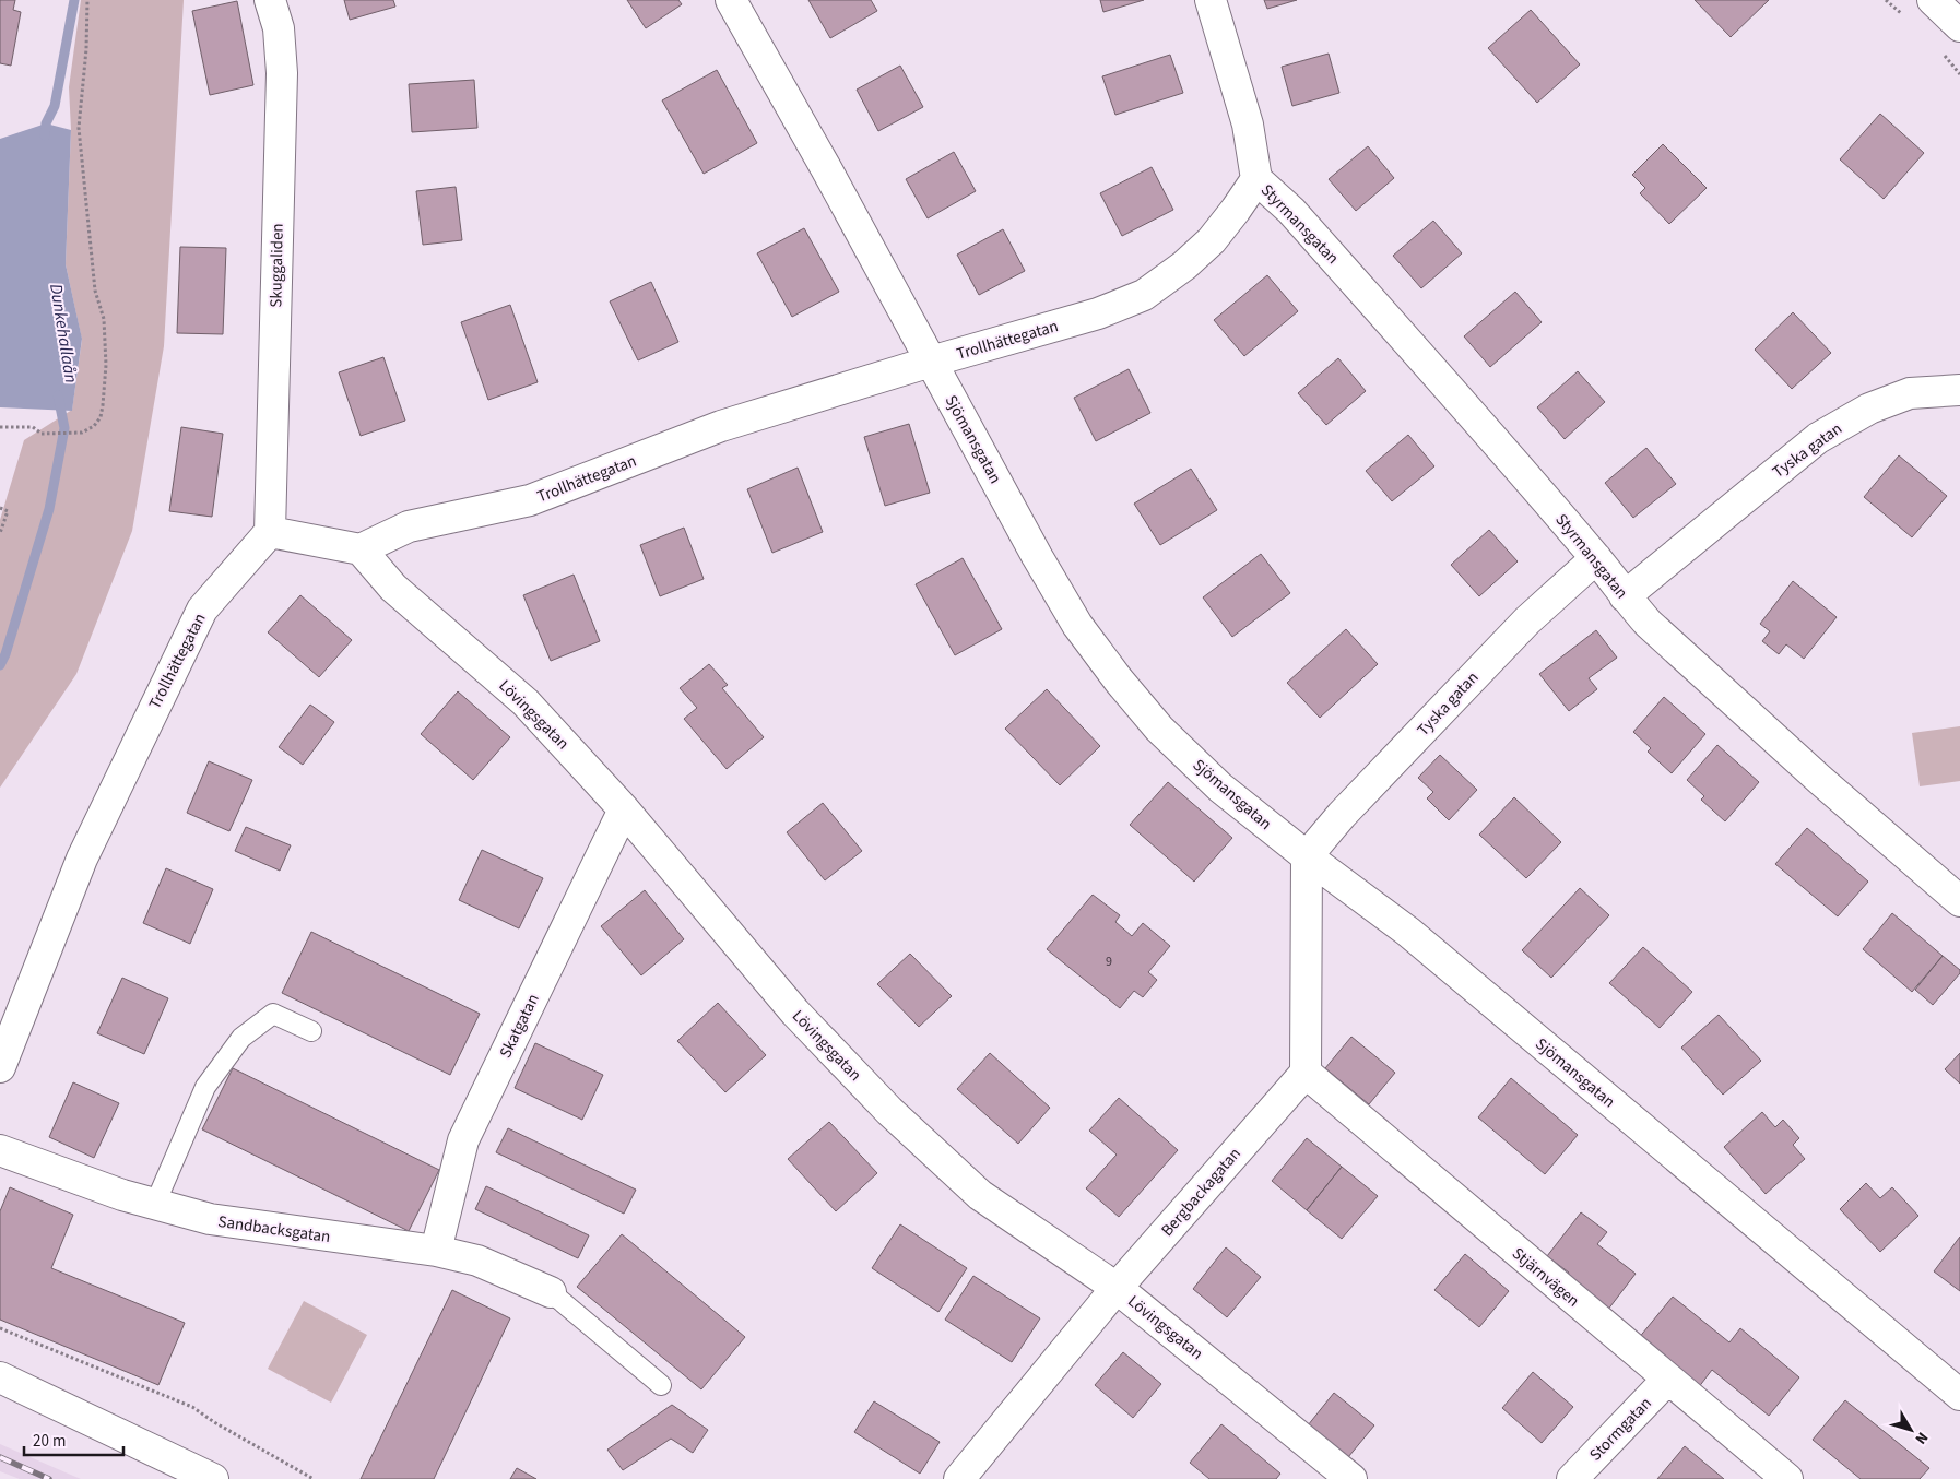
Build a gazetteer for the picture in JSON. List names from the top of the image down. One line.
{"streets":{"street":["Styrmansgatan","Skuggaliden","Trollhättegatan","Sjömansgatan","Tyska gatan","Lövingsgatan","Skatgatan","Bergbackagatan","Sandbacksgatan","Stjärnvägen","Stormgatan"]},"crossings":[["Styrmansgatan","Trollhättegatan"],["Styrmansgatan","Tyska gatan"],["Skuggaliden","Trollhättegatan"],["Trollhättegatan","Sjömansgatan"],["Trollhättegatan","Lövingsgatan"],["Sjömansgatan","Tyska gatan"],["Lövingsgatan","Skatgatan"],["Lövingsgatan","Bergbackagatan"],["Skatgatan","Sandbacksgatan"],["Bergbackagatan","Stjärnvägen"],["Stjärnvägen","Stormgatan"]],"water":["Dunkehallaån"],"house_numbers":["9"],"scale_bar":"20 m","north":"bottom right"}
